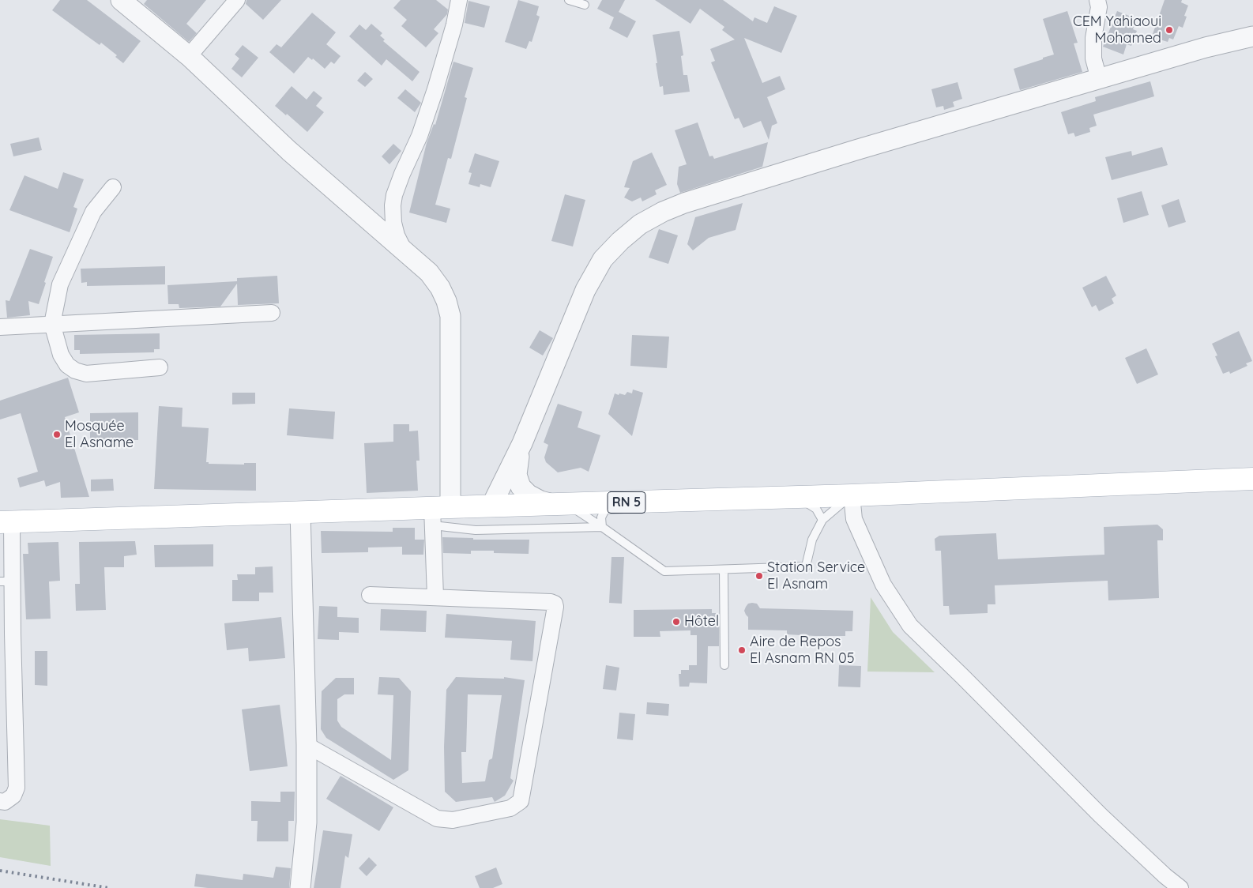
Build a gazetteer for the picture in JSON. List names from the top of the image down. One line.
{"streets":{"main road":["RN 5"]},"places":["CEM Yahiaoui Mohamed","Mosquée El Asname","Station Service El Asnam","Hôtel","Aire de Repos El Asnam RN 05"]}
